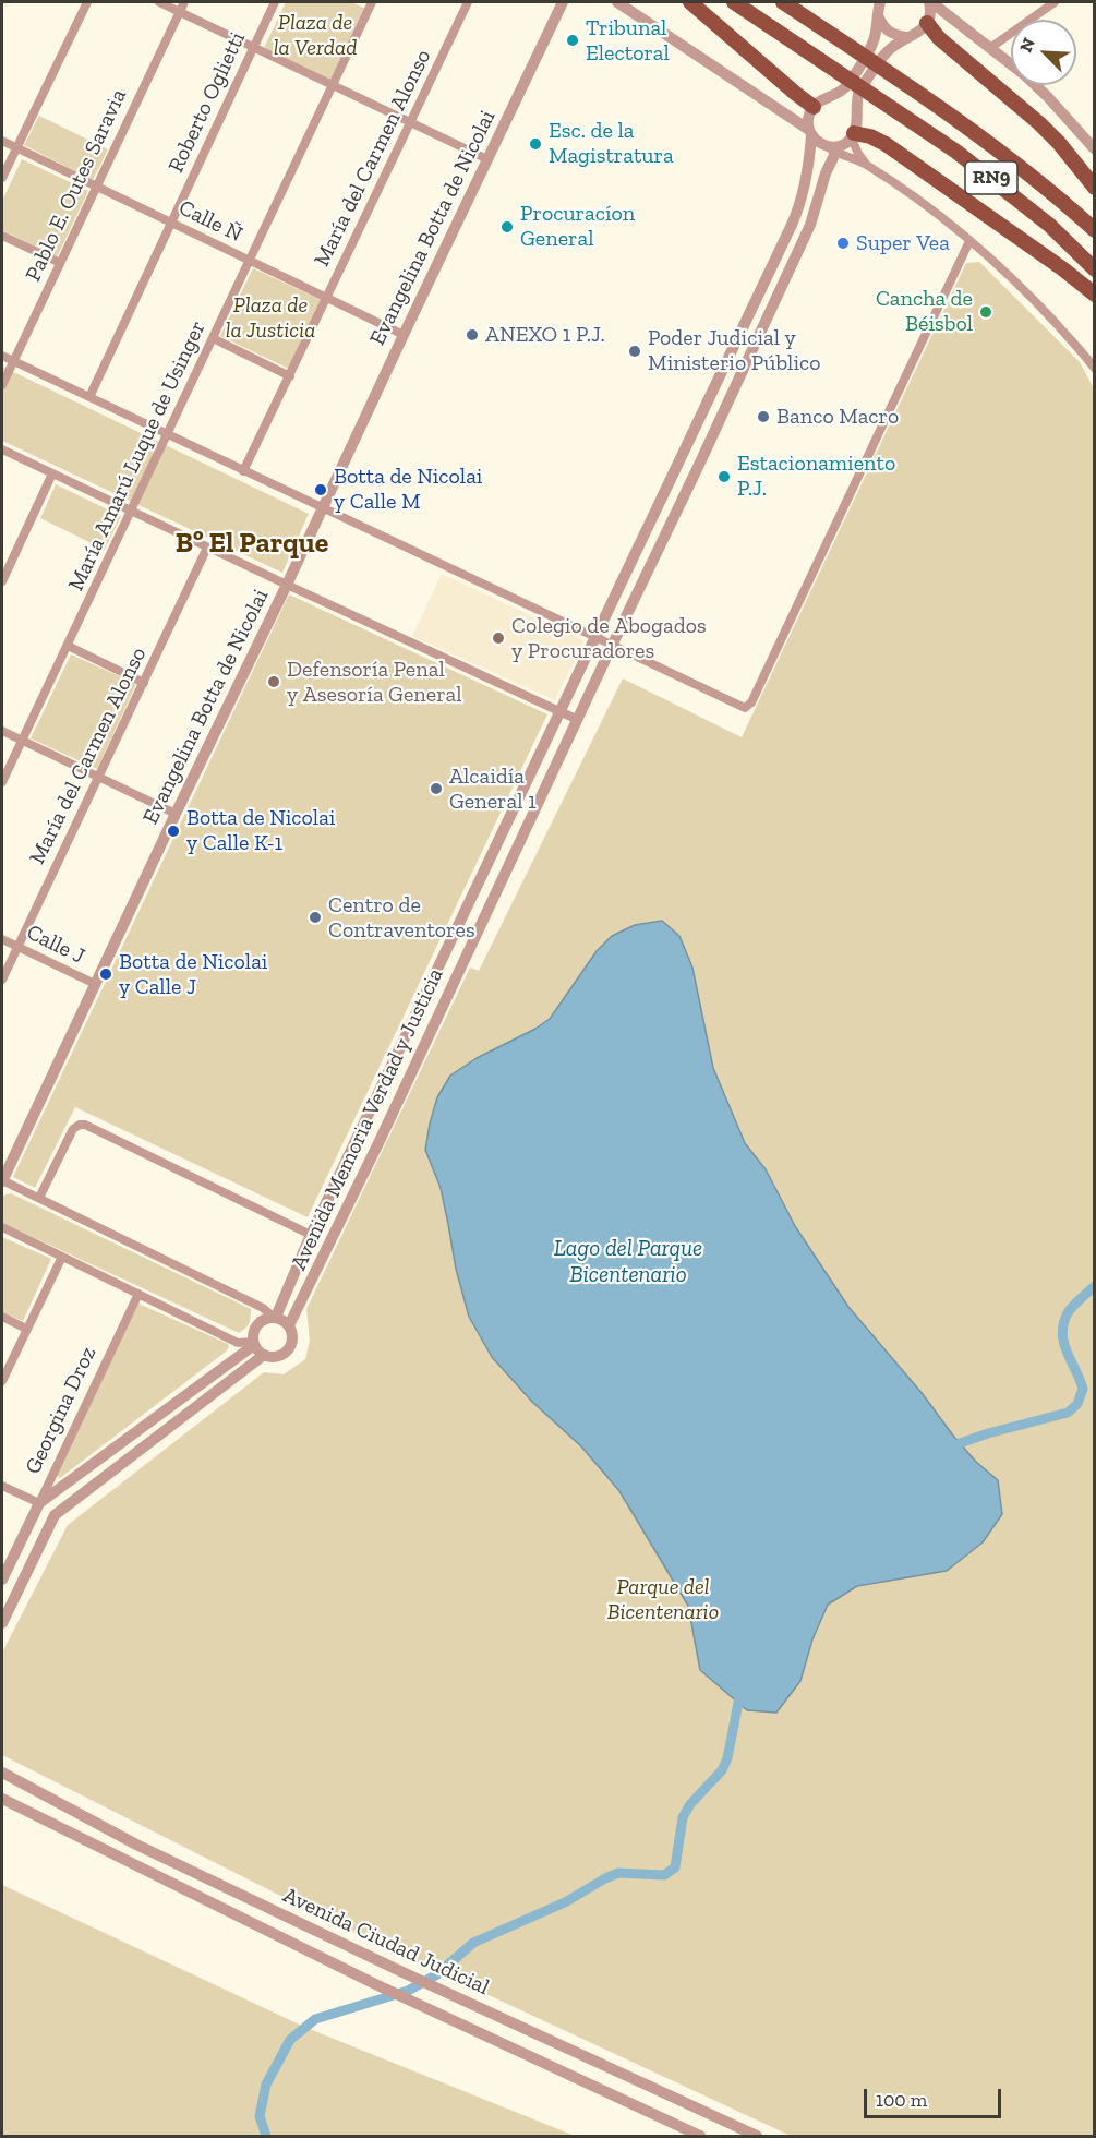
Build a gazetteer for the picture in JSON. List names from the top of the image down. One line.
{"streets":{"main road":["RN9"],"street":["Roberto Oglietti","María del Carmen Alonso","Pablo E. Outes Saravia","Calle Ñ","Evangelina Botta de Nicolai","María Amarú Luque de Usinger","Calle J","Avenida Memoria Verdad y Justicia","Georgina Droz","Avenida Ciudad Judicial"]},"crossings":[["Roberto Oglietti","Calle Ñ"],["María del Carmen Alonso","Calle Ñ"],["María del Carmen Alonso","Calle J"],["Pablo E. Outes Saravia","Calle Ñ"],["Calle Ñ","Evangelina Botta de Nicolai"],["Calle Ñ","María Amarú Luque de Usinger"],["Evangelina Botta de Nicolai","Calle J"],["Avenida Memoria Verdad y Justicia","Georgina Droz"]],"districts":["Bº El Parque"],"water":["Lago del Parque Bicentenario"],"parks":["Plaza de la Verdad","Plaza de la Justicia","Parque del Bicentenario"],"places":["Tribunal Electoral","Esc. de la Magistratura","Procuracíon General","Super Vea","Cancha de Béisbol","ANEXO 1 P.J.","Poder Judicial y Ministerio Público","Banco Macro","Estacionamiento P.J.","Botta de Nicolai y Calle M","Colegio de Abogados y Procuradores","Defensoría Penal y Asesoría General","Alcaidía General 1","Botta de Nicolai y Calle K-1","Centro de Contraventores","Botta de Nicolai y Calle J"],"scale_bar":"100 m","north":"top left"}
